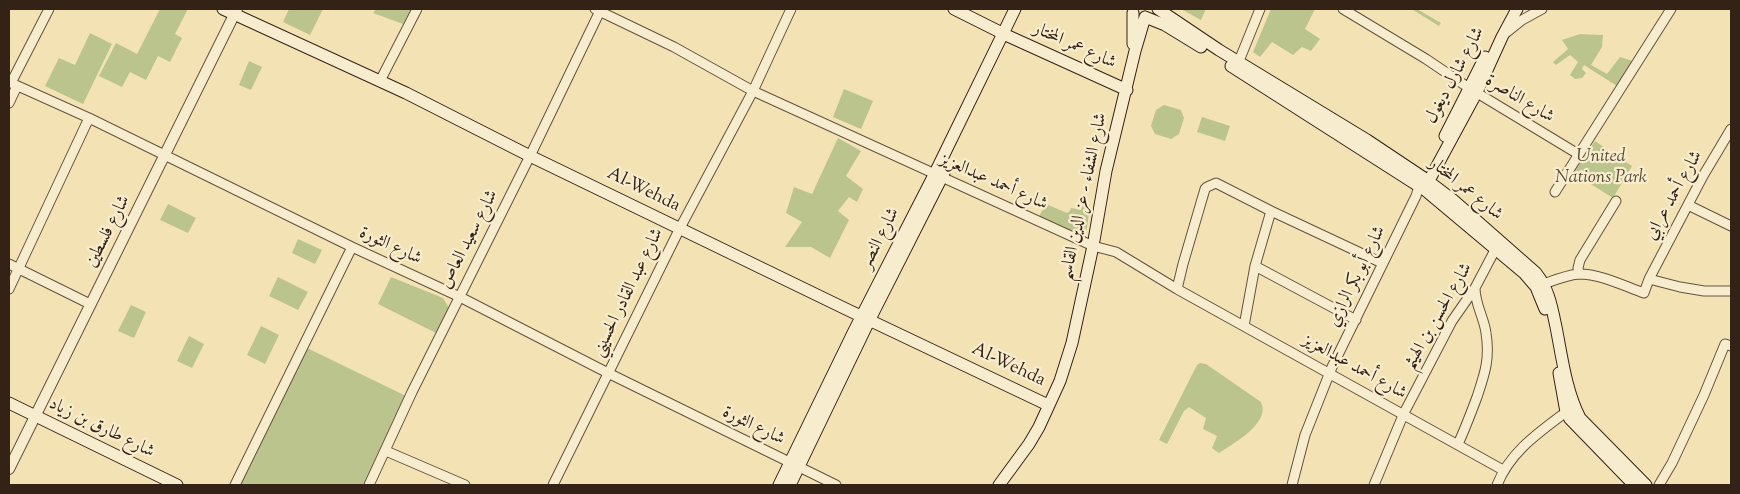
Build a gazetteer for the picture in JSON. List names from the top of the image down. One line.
{"streets":{"main road":["شارع عمر المختار","شارع شارل ديغول","Al-Wehda","شارع الشفاء - عز الدين القاسم","شارع النصر","شارع طارق بن زياد"],"street":["شارع الناصرة","شارع أحمد عبدالعزيز","شارع أحمد عرابي","شارع فلسطين","شارع سعيد العاص","شارع الثورة","شارع أبو بكر الرازي","شارع عبد القادر الحسيني","شارع الحسن بن الهيثم"]},"crossings":[["شارع عمر المختار","شارع شارل ديغول"],["شارع عمر المختار","شارع الشفاء - عز الدين القاسم"],["شارع عمر المختار","شارع النصر"],["شارع عمر المختار","شارع أبو بكر الرازي"],["شارع عمر المختار","شارع الحسن بن الهيثم"],["شارع شارل ديغول","شارع الناصرة"],["شارع شارل ديغول","شارع أبو بكر الرازي"],["شارع أحمد عبدالعزيز","شارع الشفاء - عز الدين القاسم"],["شارع أحمد عبدالعزيز","شارع النصر"],["شارع أحمد عبدالعزيز","شارع سعيد العاص"],["شارع أحمد عبدالعزيز","شارع أبو بكر الرازي"],["شارع أحمد عبدالعزيز","شارع عبد القادر الحسيني"],["شارع أحمد عبدالعزيز","شارع الحسن بن الهيثم"],["Al-Wehda","شارع الشفاء - عز الدين القاسم"],["Al-Wehda","شارع فلسطين"],["Al-Wehda","شارع النصر"],["Al-Wehda","شارع سعيد العاص"],["Al-Wehda","شارع عبد القادر الحسيني"],["شارع فلسطين","شارع الثورة"],["شارع فلسطين","شارع طارق بن زياد"],["شارع النصر","شارع الثورة"],["شارع سعيد العاص","شارع الثورة"],["شارع الثورة","شارع عبد القادر الحسيني"]],"parks":["United Nations Park"]}
